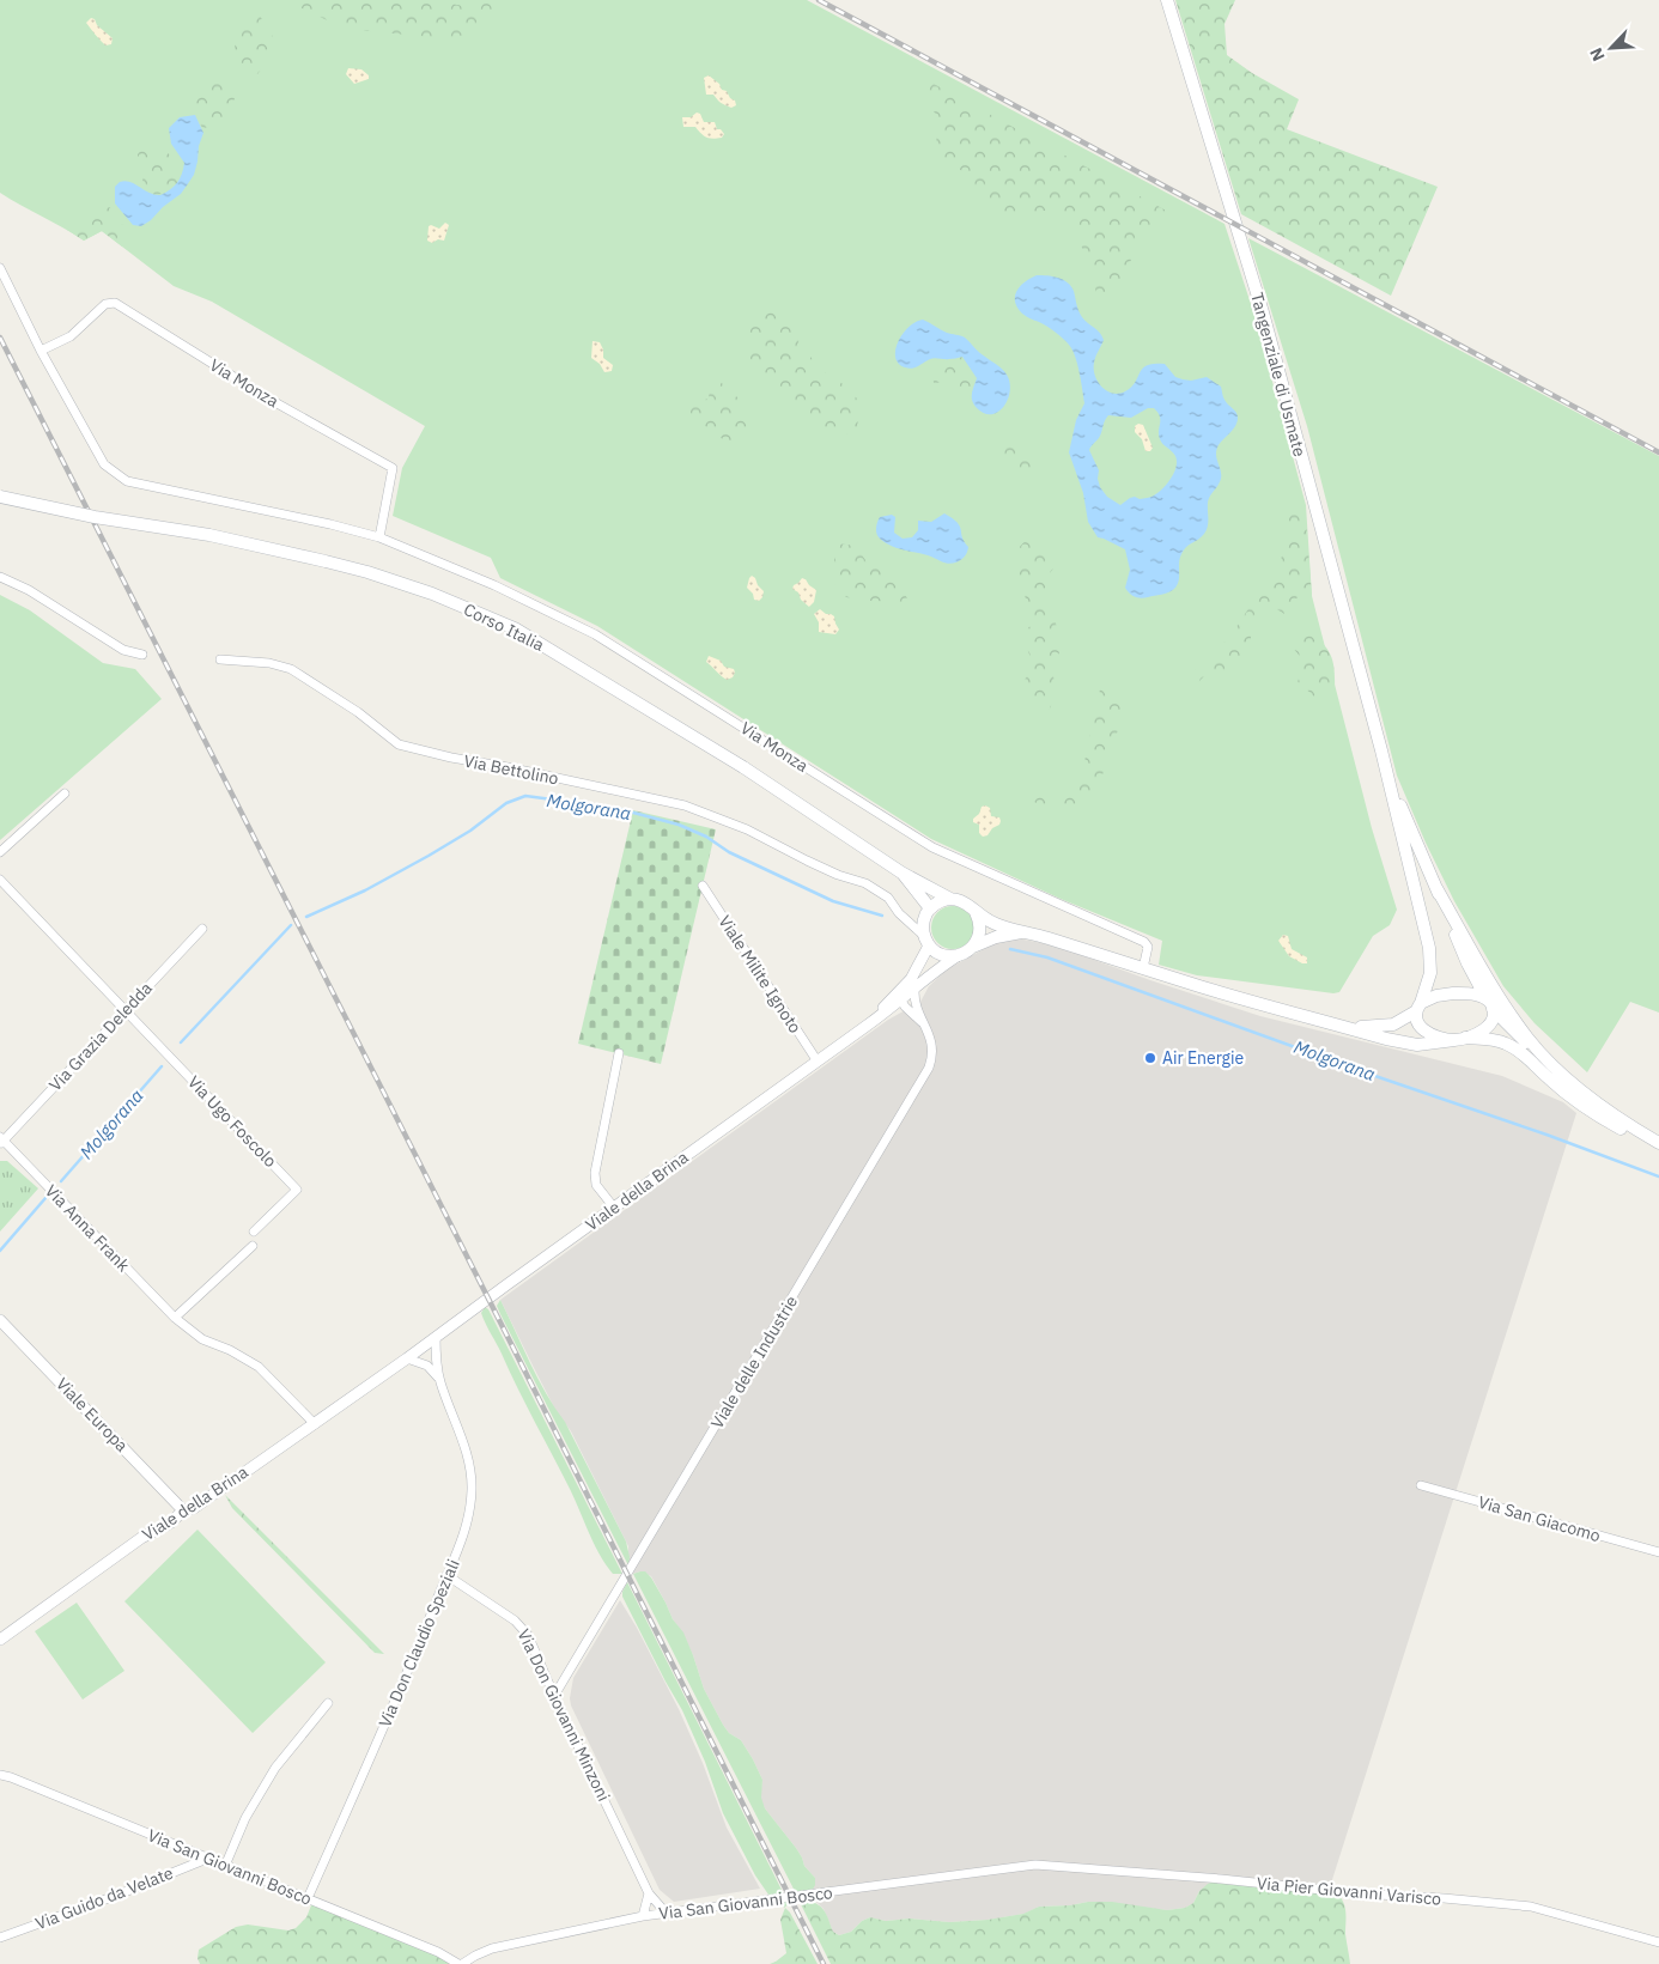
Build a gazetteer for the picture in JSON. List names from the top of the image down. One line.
{"streets":{"main road":["Tangenziale di Usmate","Corso Italia"],"street":["Via Monza","Via Bettolino","Viale Milite Ignoto","Via Grazia Deledda","Via Ugo Foscolo","Viale della Brina","Via Anna Frank","Viale delle Industrie","Viale Europa","Via San Giacomo","Via Don Claudio Speziali","Via Don Giovanni Minzoni","Via San Giovanni Bosco","Via Pier Giovanni Varisco","Via Guido da Velate"]},"crossings":[["Corso Italia","Via Bettolino"],["Corso Italia","Viale della Brina"],["Via Bettolino","Viale della Brina"],["Viale Milite Ignoto","Viale della Brina"],["Via Grazia Deledda","Via Ugo Foscolo"],["Via Grazia Deledda","Via Anna Frank"],["Viale della Brina","Via Anna Frank"],["Viale della Brina","Viale delle Industrie"],["Viale della Brina","Viale Europa"],["Viale della Brina","Via Don Claudio Speziali"],["Viale delle Industrie","Via Don Giovanni Minzoni"],["Via Don Claudio Speziali","Via Don Giovanni Minzoni"],["Via Don Claudio Speziali","Via San Giovanni Bosco"],["Via Don Giovanni Minzoni","Via San Giovanni Bosco"],["Via San Giovanni Bosco","Via Pier Giovanni Varisco"],["Via San Giovanni Bosco","Via Guido da Velate"]],"water":["Molgorana"],"places":["Air Energie"],"north":"bottom left"}
